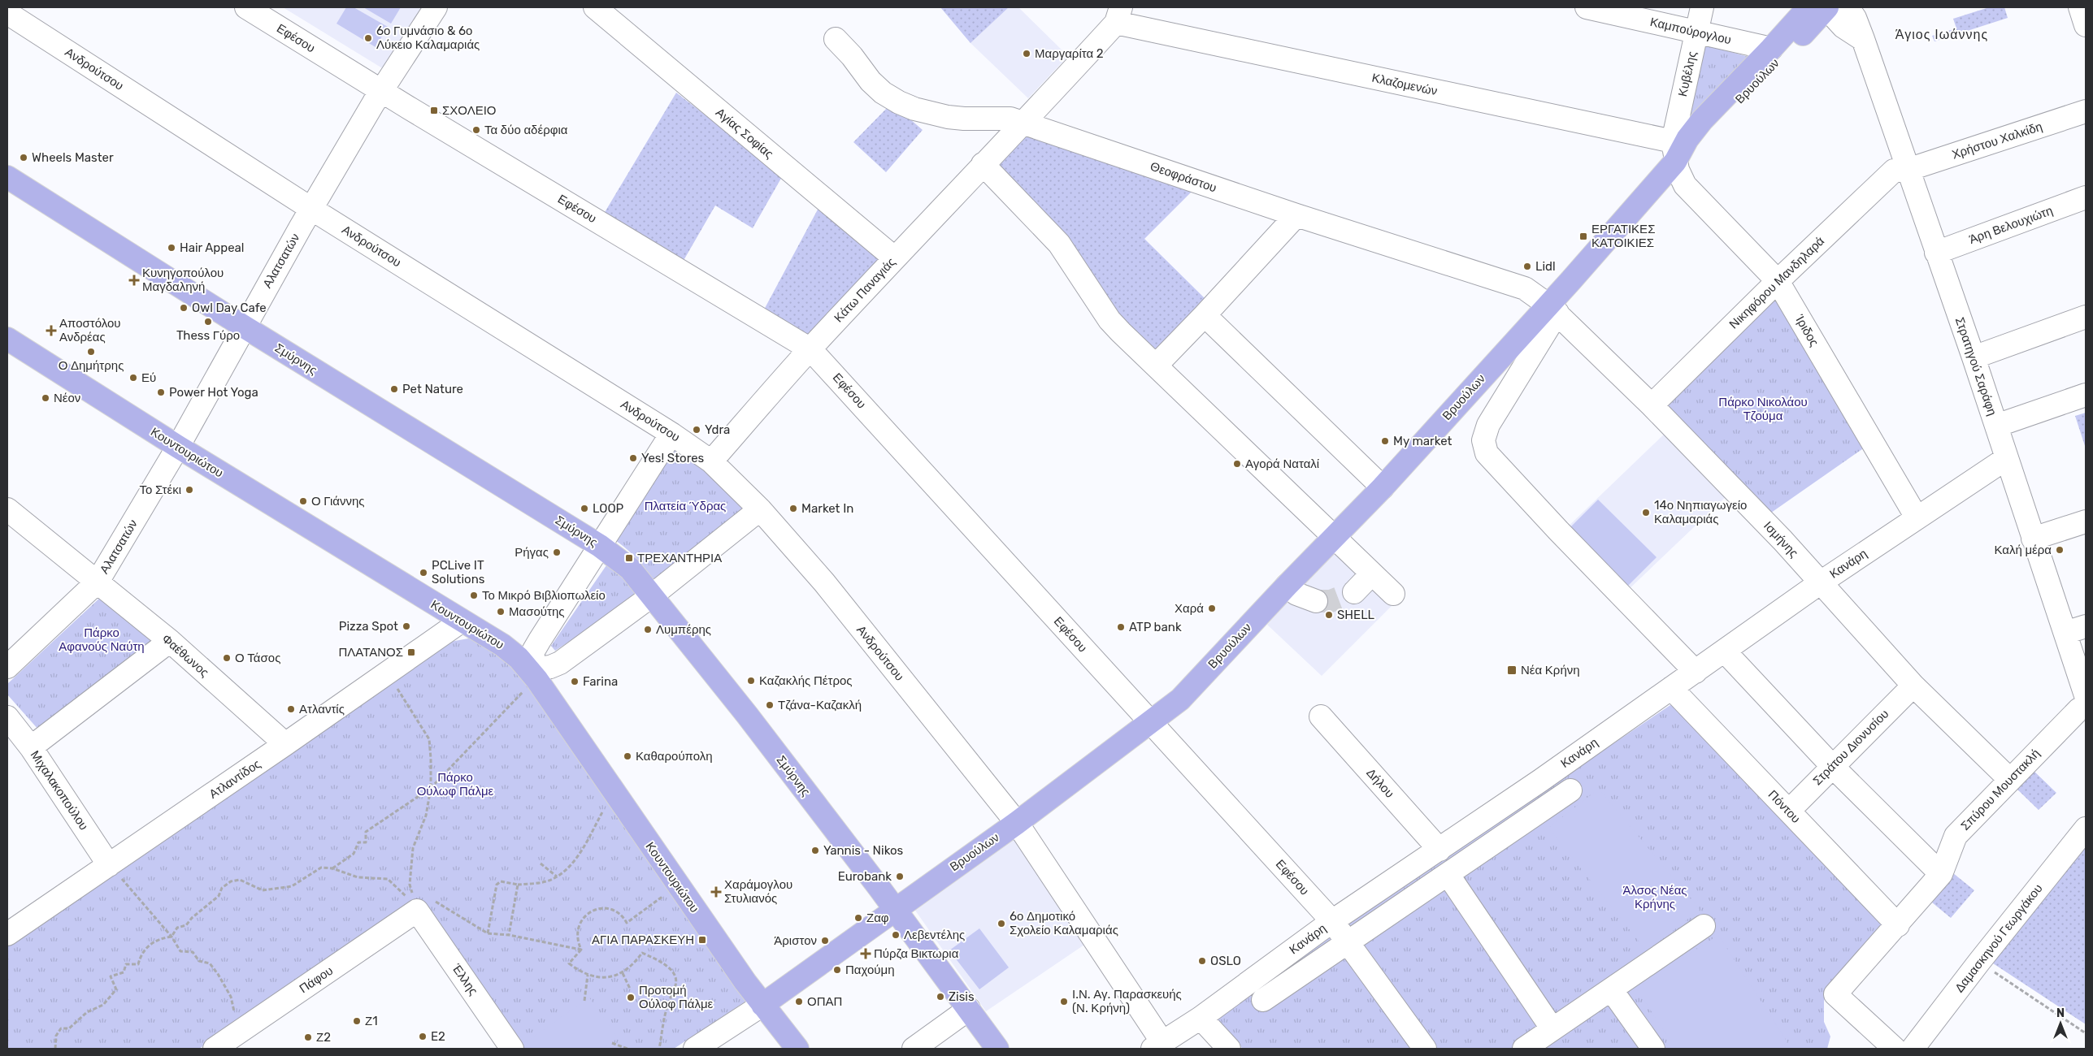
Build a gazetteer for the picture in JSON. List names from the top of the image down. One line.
{"streets":{"main road":["Βρυούλων","Σμύρνης","Κουντουριώτου"],"street":["Καμπούρογλου","Εφέσου","Ανδρούτσου","Κυβέλης","Κλαζομενών","Αγίας Σοφίας","Χρήστου Χαλκίδη","Θεοφράστου","Άρη Βελουχιώτη","Αλατσατών","Νικηφόρου Μανδηλαρά","Κάτω Παναγιάς","Ίριδος","Στρατηγού Σαράφη","Ισμήνης","Κανάρη","Φαέθωνος","Στράτου Διονυσίου","Ατλαντίδος","Δήλου","Σπύρου Μουστακλή","Μιχαλακοπούλου","Πόντου","Δαμασκηνού Γεωργάκου","Πάφου","Έλλης"]},"crossings":[["Καμπούρογλου","Κυβέλης"],["Καμπούρογλου","Βρυούλων"],["Εφέσου","Βρυούλων"],["Εφέσου","Αλατσατών"],["Εφέσου","Κάτω Παναγιάς"],["Εφέσου","Κανάρη"],["Ανδρούτσου","Βρυούλων"],["Ανδρούτσου","Αλατσατών"],["Ανδρούτσου","Κάτω Παναγιάς"],["Ανδρούτσου","Κανάρη"],["Κυβέλης","Βρυούλων"],["Κυβέλης","Κλαζομενών"],["Κυβέλης","Ίριδος"],["Βρυούλων","Κλαζομενών"],["Βρυούλων","Θεοφράστου"],["Βρυούλων","Ίριδος"],["Βρυούλων","Σμύρνης"],["Βρυούλων","Στρατηγού Σαράφη"],["Βρυούλων","Κουντουριώτου"],["Βρυούλων","Ισμήνης"],["Κλαζομενών","Κάτω Παναγιάς"],["Κλαζομενών","Ίριδος"],["Αγίας Σοφίας","Κάτω Παναγιάς"],["Χρήστου Χαλκίδη","Νικηφόρου Μανδηλαρά"],["Χρήστου Χαλκίδη","Στρατηγού Σαράφη"],["Θεοφράστου","Κάτω Παναγιάς"],["Θεοφράστου","Ισμήνης"],["Άρη Βελουχιώτη","Στρατηγού Σαράφη"],["Αλατσατών","Σμύρνης"],["Αλατσατών","Κουντουριώτου"],["Αλατσατών","Φαέθωνος"],["Νικηφόρου Μανδηλαρά","Ίριδος"],["Νικηφόρου Μανδηλαρά","Στρατηγού Σαράφη"],["Νικηφόρου Μανδηλαρά","Ισμήνης"],["Ίριδος","Κανάρη"],["Στρατηγού Σαράφη","Κανάρη"],["Κουντουριώτου","Ατλαντίδος"],["Ισμήνης","Κανάρη"],["Ισμήνης","Στράτου Διονυσίου"],["Ισμήνης","Σπύρου Μουστακλή"],["Κανάρη","Δήλου"],["Κανάρη","Πόντου"],["Φαέθωνος","Ατλαντίδος"],["Στράτου Διονυσίου","Πόντου"],["Ατλαντίδος","Μιχαλακοπούλου"],["Σπύρου Μουστακλή","Πόντου"],["Πάφου","Έλλης"]],"districts":["Άγιος Ιωάννης"],"parks":["Πάρκο Νικολάου Τζούμα","Πλατεία Ύδρας","Πάρκο Αφανούς Ναύτη","Πάρκο Ούλωφ Πάλμε","Άλσος Νέας Κρήνης"],"places":{"other":["6ο Γυμνάσιο & 6ο Λύκειο Καλαμαριάς","Μαργαρίτα 2","Τα δύο αδέρφια","Wheels Master","Hair Appeal","Lidl","Owl Day Cafe","Thess Γύρο","Ο Δημήτρης","Εύ","Pet Nature","Power Hot Yoga","Νέον","Ydra","My market","Yes! Stores","Αγορά Ναταλί","Το Στέκι","Ο Γιάννης","LOOP","Market In","14ο Νηπιαγωγείο Καλαμαριάς","Καλή μέρα","Ρήγας","PCLive IT Solutions","Το Μικρό Βιβλιοπωλείο","Χαρά","Μασούτης","SHELL","Pizza Spot","ATP bank","Λυμπέρης","Ο Τάσος","Καζακλής Πέτρος","Farina","Τζάνα-Καζακλή","Ατλαντίς","Καθαρούπολη","Yannis - Nikos","Eurobank","Ζαφ","6ο Δημοτικό Σχολείο Καλαμαριάς","Λεβεντέλης","Άριστον","OSLO","Παχούμη","Zisis","Προτομή Ούλοφ Πάλμε","ΟΠΑΠ","Ι.Ν. Αγ. Παρασκευής (Ν. Κρήνη)","Ζ1","E2","Ζ2"],"transit":["ΣΧΟΛΕΙΟ","ΕΡΓΑΤΙΚΕΣ ΚΑΤΟΙΚΙΕΣ","ΤΡΕΧΑΝΤΗΡΙΑ","ΠΛΑΤΑΝΟΣ","Νέα Κρήνη","ΑΓΙΑ ΠΑΡΑΣΚΕΥΗ"],"health":["Κυνηγοπούλου Μαγδαληνή","Αποστόλου Ανδρέας","Χαράμογλου Στυλιανός","Πύρζα Βικτωρια"]},"north":"top"}
